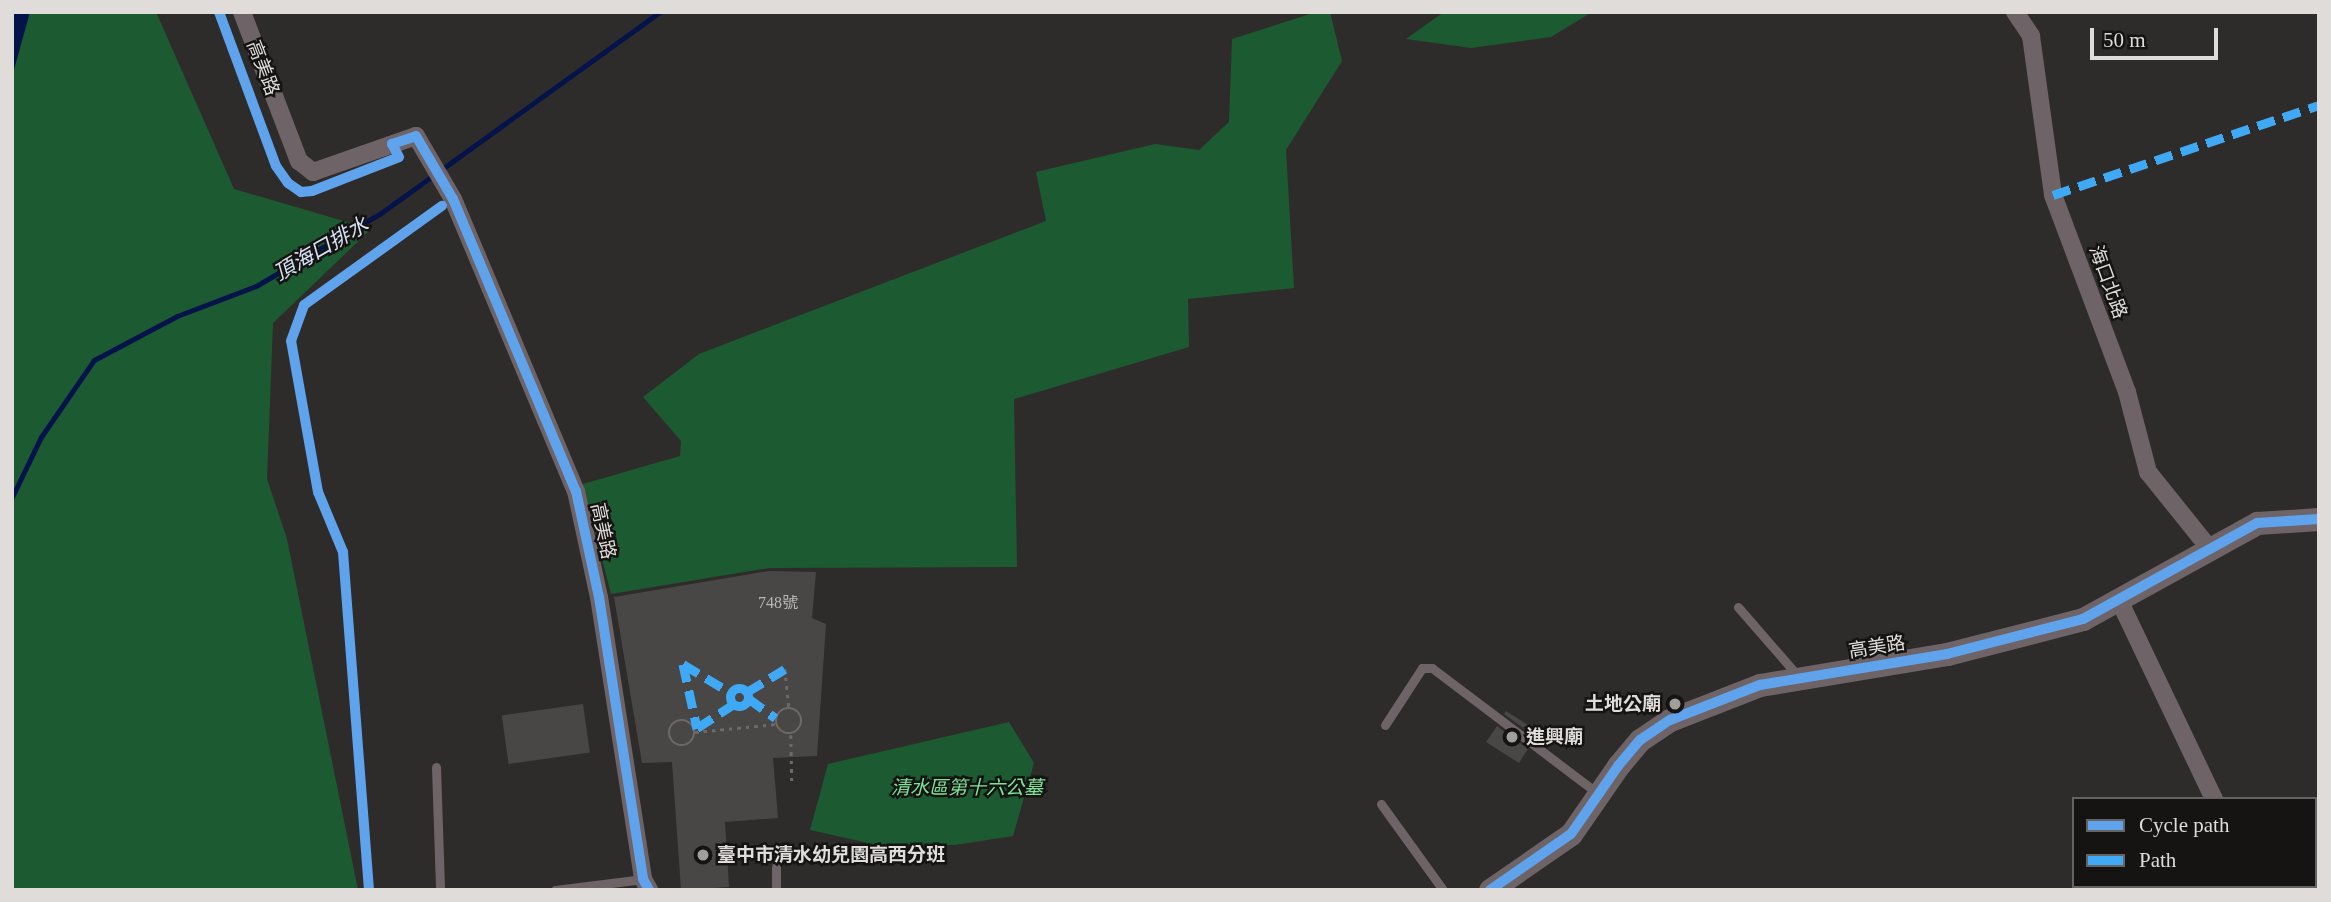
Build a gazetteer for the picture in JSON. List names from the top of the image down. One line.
{"streets":{"street":["高美路","海口北路"]},"crossings":[["高美路","海口北路"]],"water":["頂海口排水"],"parks":["清水區第十六公墓"],"places":["土地公廟","進興廟","臺中市清水幼兒園高西分班"],"house_numbers":["748號"],"legend":["Cycle path","Path"],"scale_bar":"50 m"}
